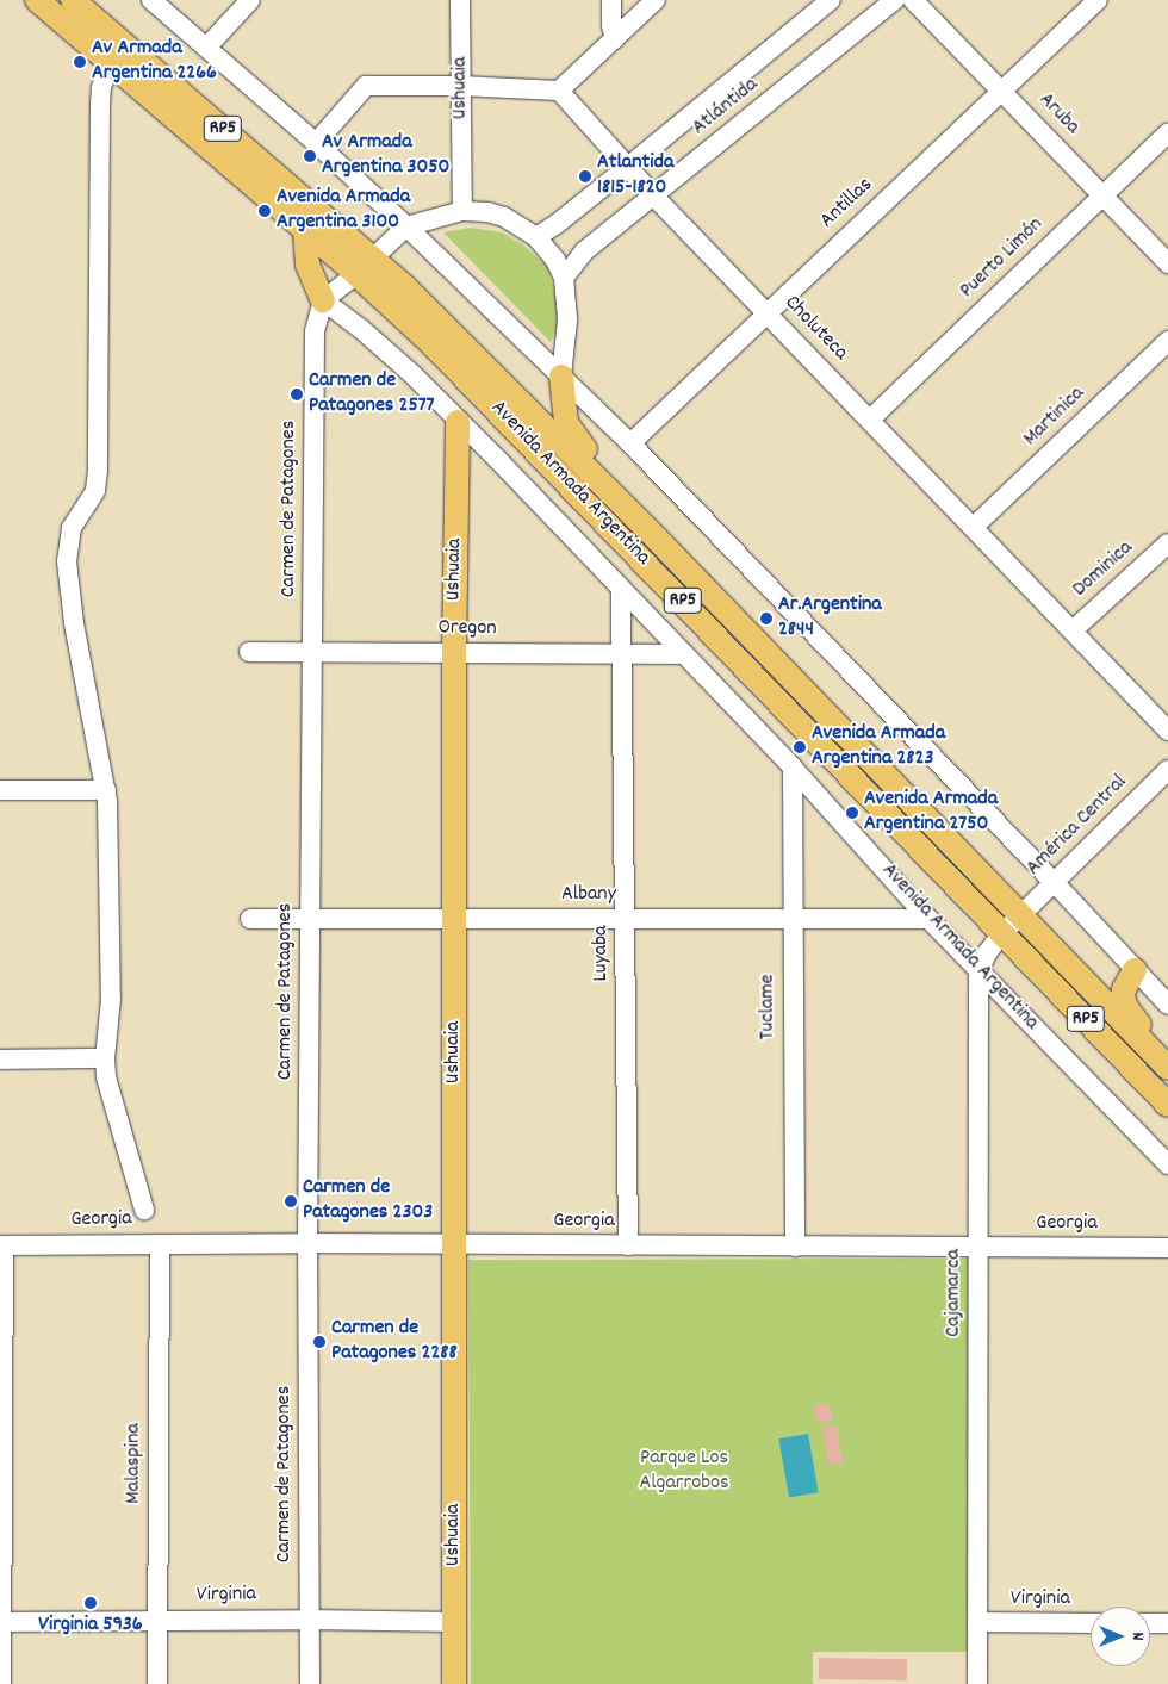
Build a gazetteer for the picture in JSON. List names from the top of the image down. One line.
{"streets":{"main road":["Ushuaia","RP5","Avenida Armada Argentina"],"street":["Atlántida","Aruba","Antillas","Puerto Limón","Choluteca","Martinica","Carmen de Patagones","Dominica","Oregon","América Central","Albany","Luyaba","Tuclame","Georgia","Cajamarca","Malaspina","Virginia"]},"crossings":[["Ushuaia","Avenida Armada Argentina"],["Ushuaia","Oregon"],["Ushuaia","Albany"],["Ushuaia","Georgia"],["Ushuaia","Virginia"],["Atlántida","Choluteca"],["Aruba","Antillas"],["Aruba","Puerto Limón"],["Antillas","Choluteca"],["Puerto Limón","Choluteca"],["Choluteca","Martinica"],["Choluteca","Dominica"],["Avenida Armada Argentina","Carmen de Patagones"],["Avenida Armada Argentina","Oregon"],["Avenida Armada Argentina","América Central"],["Avenida Armada Argentina","Albany"],["Avenida Armada Argentina","Luyaba"],["Avenida Armada Argentina","Tuclame"],["Avenida Armada Argentina","Cajamarca"],["Carmen de Patagones","Oregon"],["Carmen de Patagones","Albany"],["Carmen de Patagones","Georgia"],["Carmen de Patagones","Virginia"],["Oregon","Luyaba"],["América Central","Cajamarca"],["Albany","Luyaba"],["Albany","Tuclame"],["Luyaba","Georgia"],["Tuclame","Georgia"],["Georgia","Cajamarca"],["Georgia","Malaspina"],["Cajamarca","Virginia"],["Malaspina","Virginia"]],"parks":["Parque Los Algarrobos"],"places":["Av Armada Argentina 2266","Av Armada Argentina 3050","Atlantida 1815-1820","Avenida Armada Argentina 3100","Carmen de Patagones 2577","Ar.Argentina 2844","Avenida Armada Argentina 2823","Avenida Armada Argentina 2750","Carmen de Patagones 2303","Carmen de Patagones 2288","Virginia 5936"],"north":"right"}
